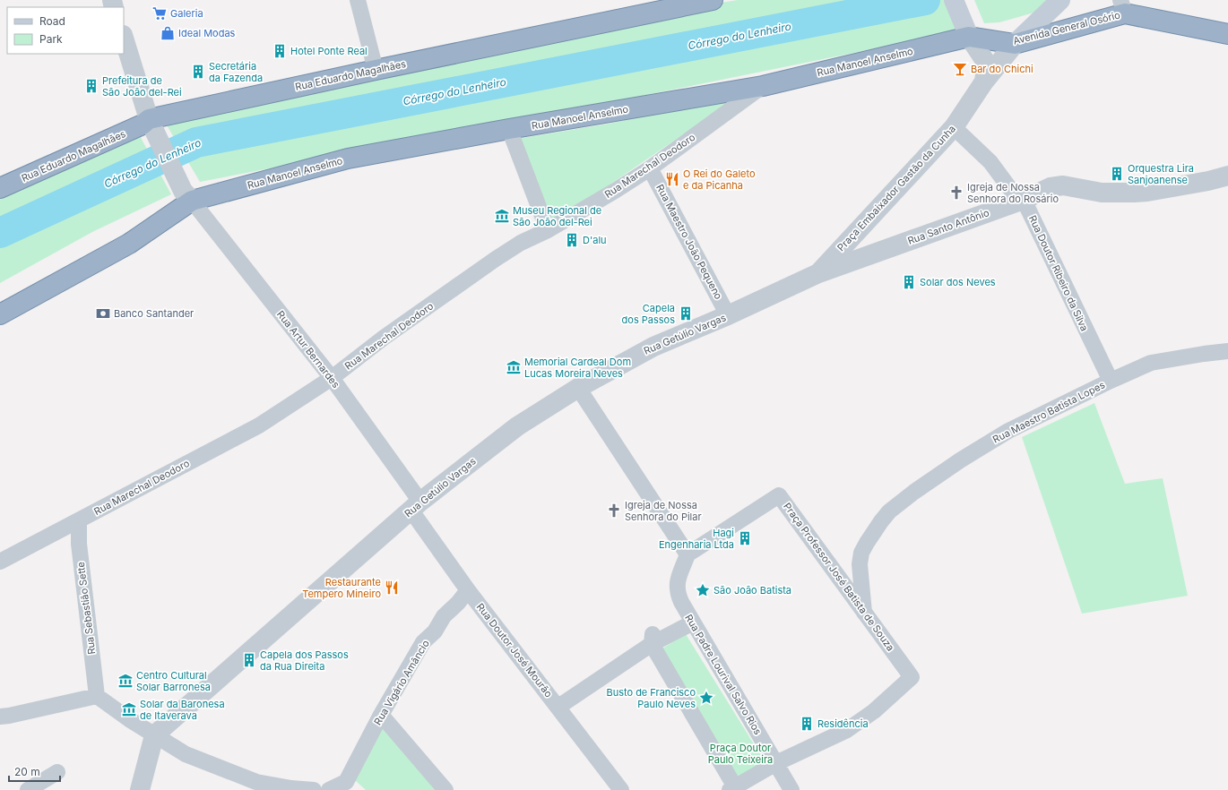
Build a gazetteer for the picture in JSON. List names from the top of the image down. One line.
{"streets":{"highway":["Avenida General Osório","Rua Manoel Anselmo","Rua Eduardo Magalhães"],"street":["Rua Marechal Deodoro","Praça Embaixador Gastão da Cunha","Rua Santo Antônio","Rua Maestro João Pequeno","Rua Doutor Ribeiro da Silva","Rua Getúlio Vargas","Rua Artur Bernardes","Rua Maestro Batista Lopes","Praça Professor José Batista de Souza","Rua Sebastião Sette","Rua Doutor José Mourão","Rua Padre Lourival Salvo Rios","Rua Vigário Amâncio"]},"crossings":[["Avenida General Osório","Rua Manoel Anselmo"],["Avenida General Osório","Praça Embaixador Gastão da Cunha"],["Rua Manoel Anselmo","Rua Marechal Deodoro"],["Rua Manoel Anselmo","Rua Artur Bernardes"],["Rua Marechal Deodoro","Rua Maestro João Pequeno"],["Rua Marechal Deodoro","Rua Artur Bernardes"],["Rua Marechal Deodoro","Rua Sebastião Sette"],["Praça Embaixador Gastão da Cunha","Rua Santo Antônio"],["Praça Embaixador Gastão da Cunha","Rua Doutor Ribeiro da Silva"],["Praça Embaixador Gastão da Cunha","Rua Getúlio Vargas"],["Rua Santo Antônio","Rua Doutor Ribeiro da Silva"],["Rua Santo Antônio","Rua Getúlio Vargas"],["Rua Maestro João Pequeno","Rua Getúlio Vargas"],["Rua Doutor Ribeiro da Silva","Rua Maestro Batista Lopes"],["Rua Getúlio Vargas","Rua Artur Bernardes"],["Rua Getúlio Vargas","Rua Doutor José Mourão"],["Rua Artur Bernardes","Rua Doutor José Mourão"],["Rua Maestro Batista Lopes","Praça Professor José Batista de Souza"],["Praça Professor José Batista de Souza","Rua Padre Lourival Salvo Rios"],["Rua Doutor José Mourão","Rua Vigário Amâncio"]],"water":["Córrego do Lenheiro"],"parks":["Praça Doutor Paulo Teixeira"],"places":{"supermarket":["Galeria"],"shop":["Ideal Modas"],"building":["Hotel Ponte Real","Secretária da Fazenda","Prefeitura de São João del-Rei","Orquestra Lira Sanjoanense","D'alu","Solar dos Neves","Capela dos Passos","Hagi Engenharia Ltda","Capela dos Passos da Rua Direita","Residência"],"bar":["Bar do Chichi"],"restaurant":["O Rei do Galeto e da Picanha","Restaurante Tempero Mineiro"],"church":["Igreja de Nossa Senhora do Rosário","Igreja de Nossa Senhora do Pilar"],"museum":["Museu Regional de São João del-Rei","Memorial Cardeal Dom Lucas Moreira Neves","Centro Cultural Solar Barronesa","Solar da Baronesa de Itaverava"],"bank":["Banco Santander"],"place":["São João Batista","Busto de Francisco Paulo Neves"]},"legend":["Road","Park"],"scale_bar":"20 m"}
